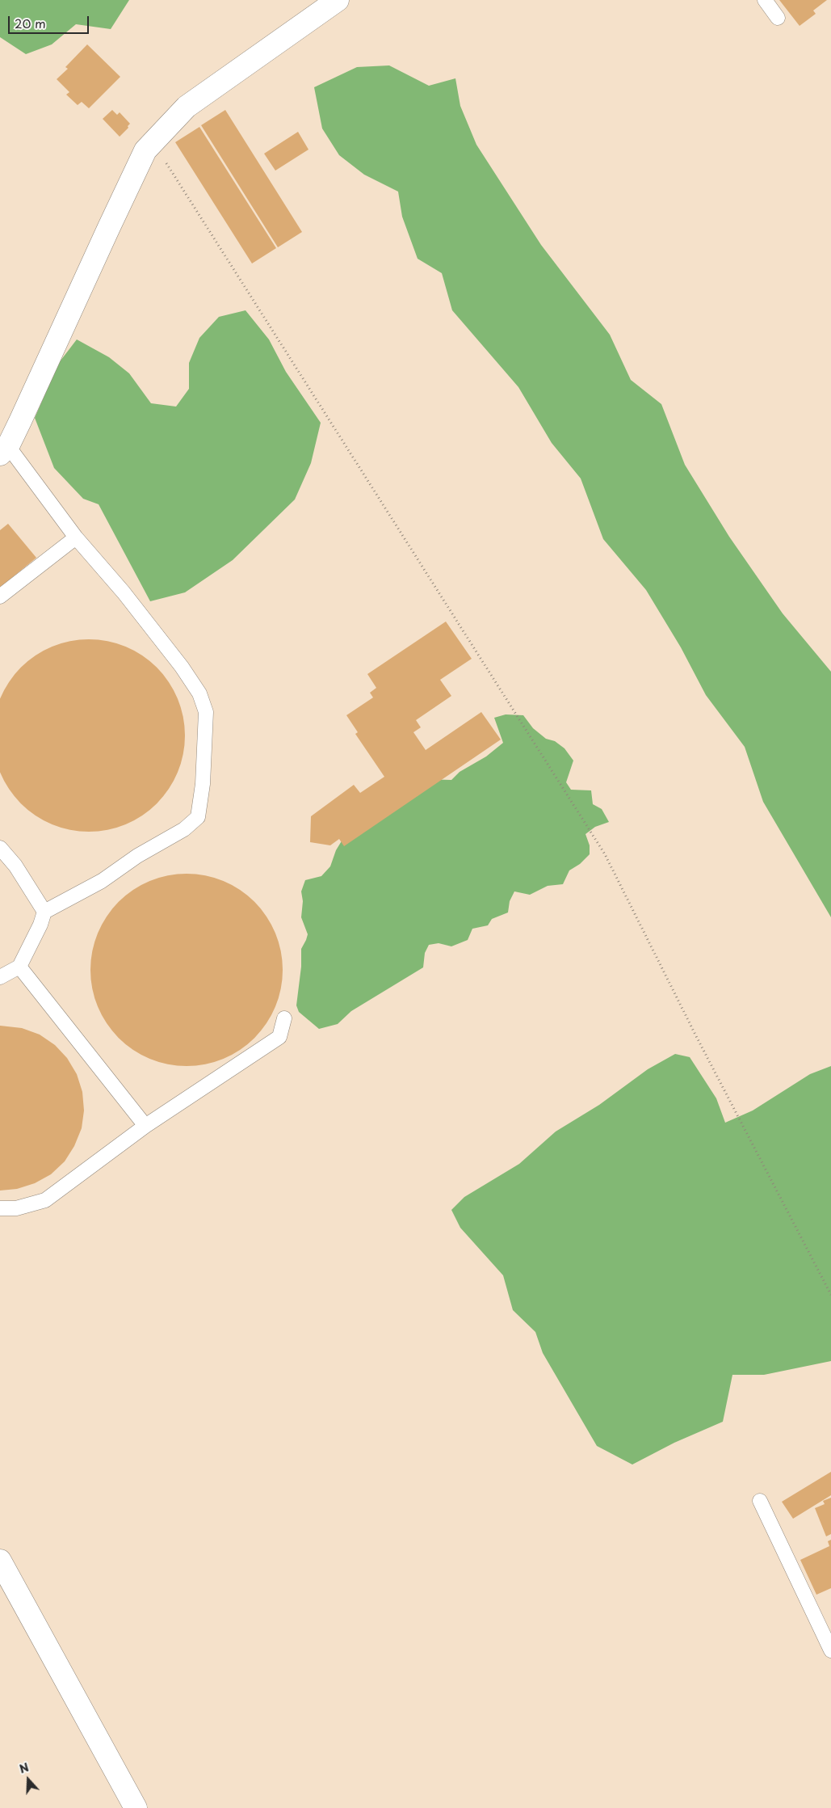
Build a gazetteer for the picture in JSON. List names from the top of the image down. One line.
{"scale_bar":"20 m","north":"top"}
